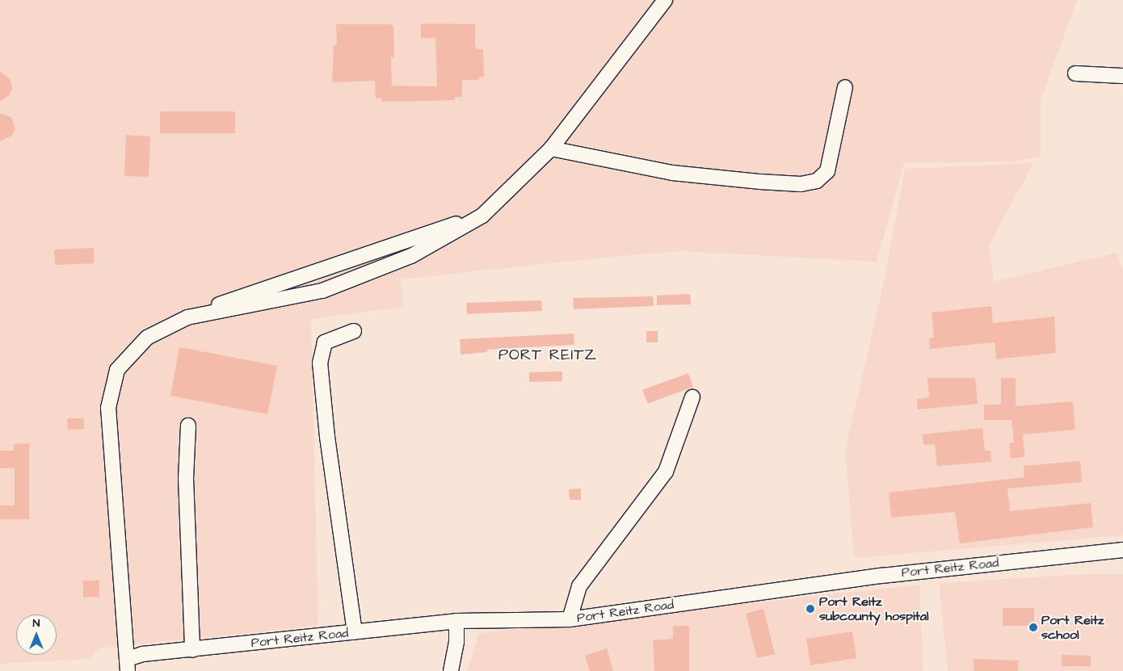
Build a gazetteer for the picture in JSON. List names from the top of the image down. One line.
{"streets":{"street":["Port Reitz Road"]},"districts":["PORT REITZ"],"places":["Port Reitz subcounty hospital","Port Reitz school"],"north":"top"}
